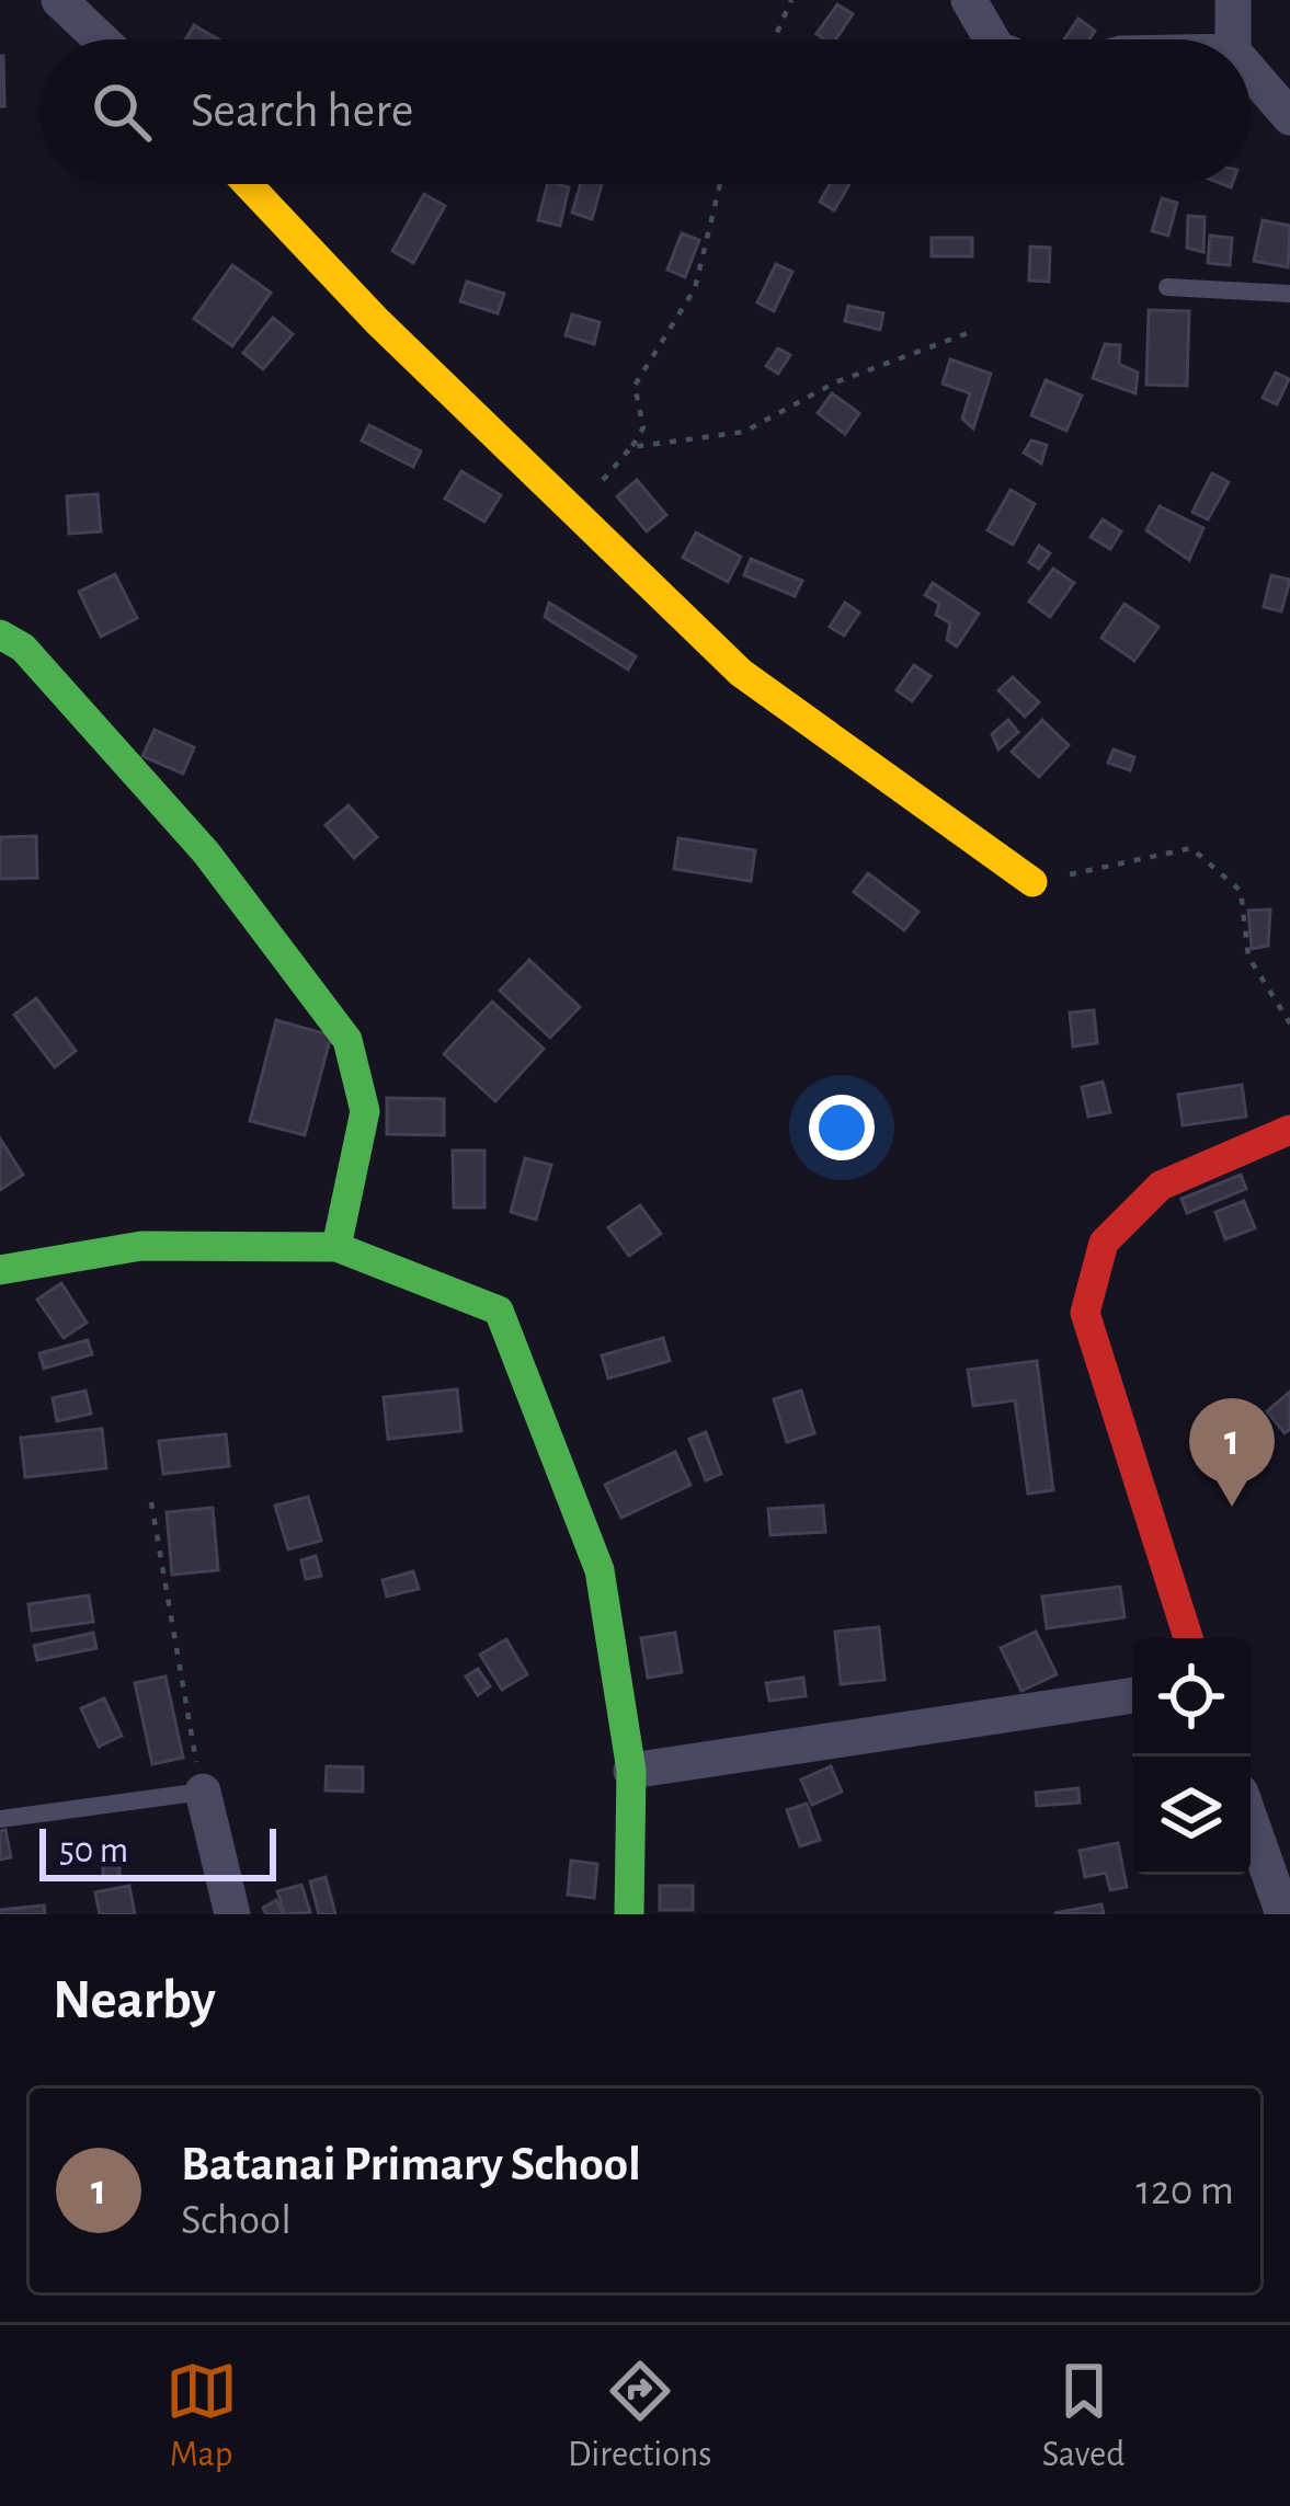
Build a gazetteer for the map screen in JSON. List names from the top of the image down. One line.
{"scale_bar":"50 m","page":{"search":"Search here","pins":"1","scale":"50 m","heading":"Nearby","list":[{"mark":"1","name":"Batanai Primary School","note":"School","value":"120 m"}],"nav":["Map","Directions","Saved"]}}
